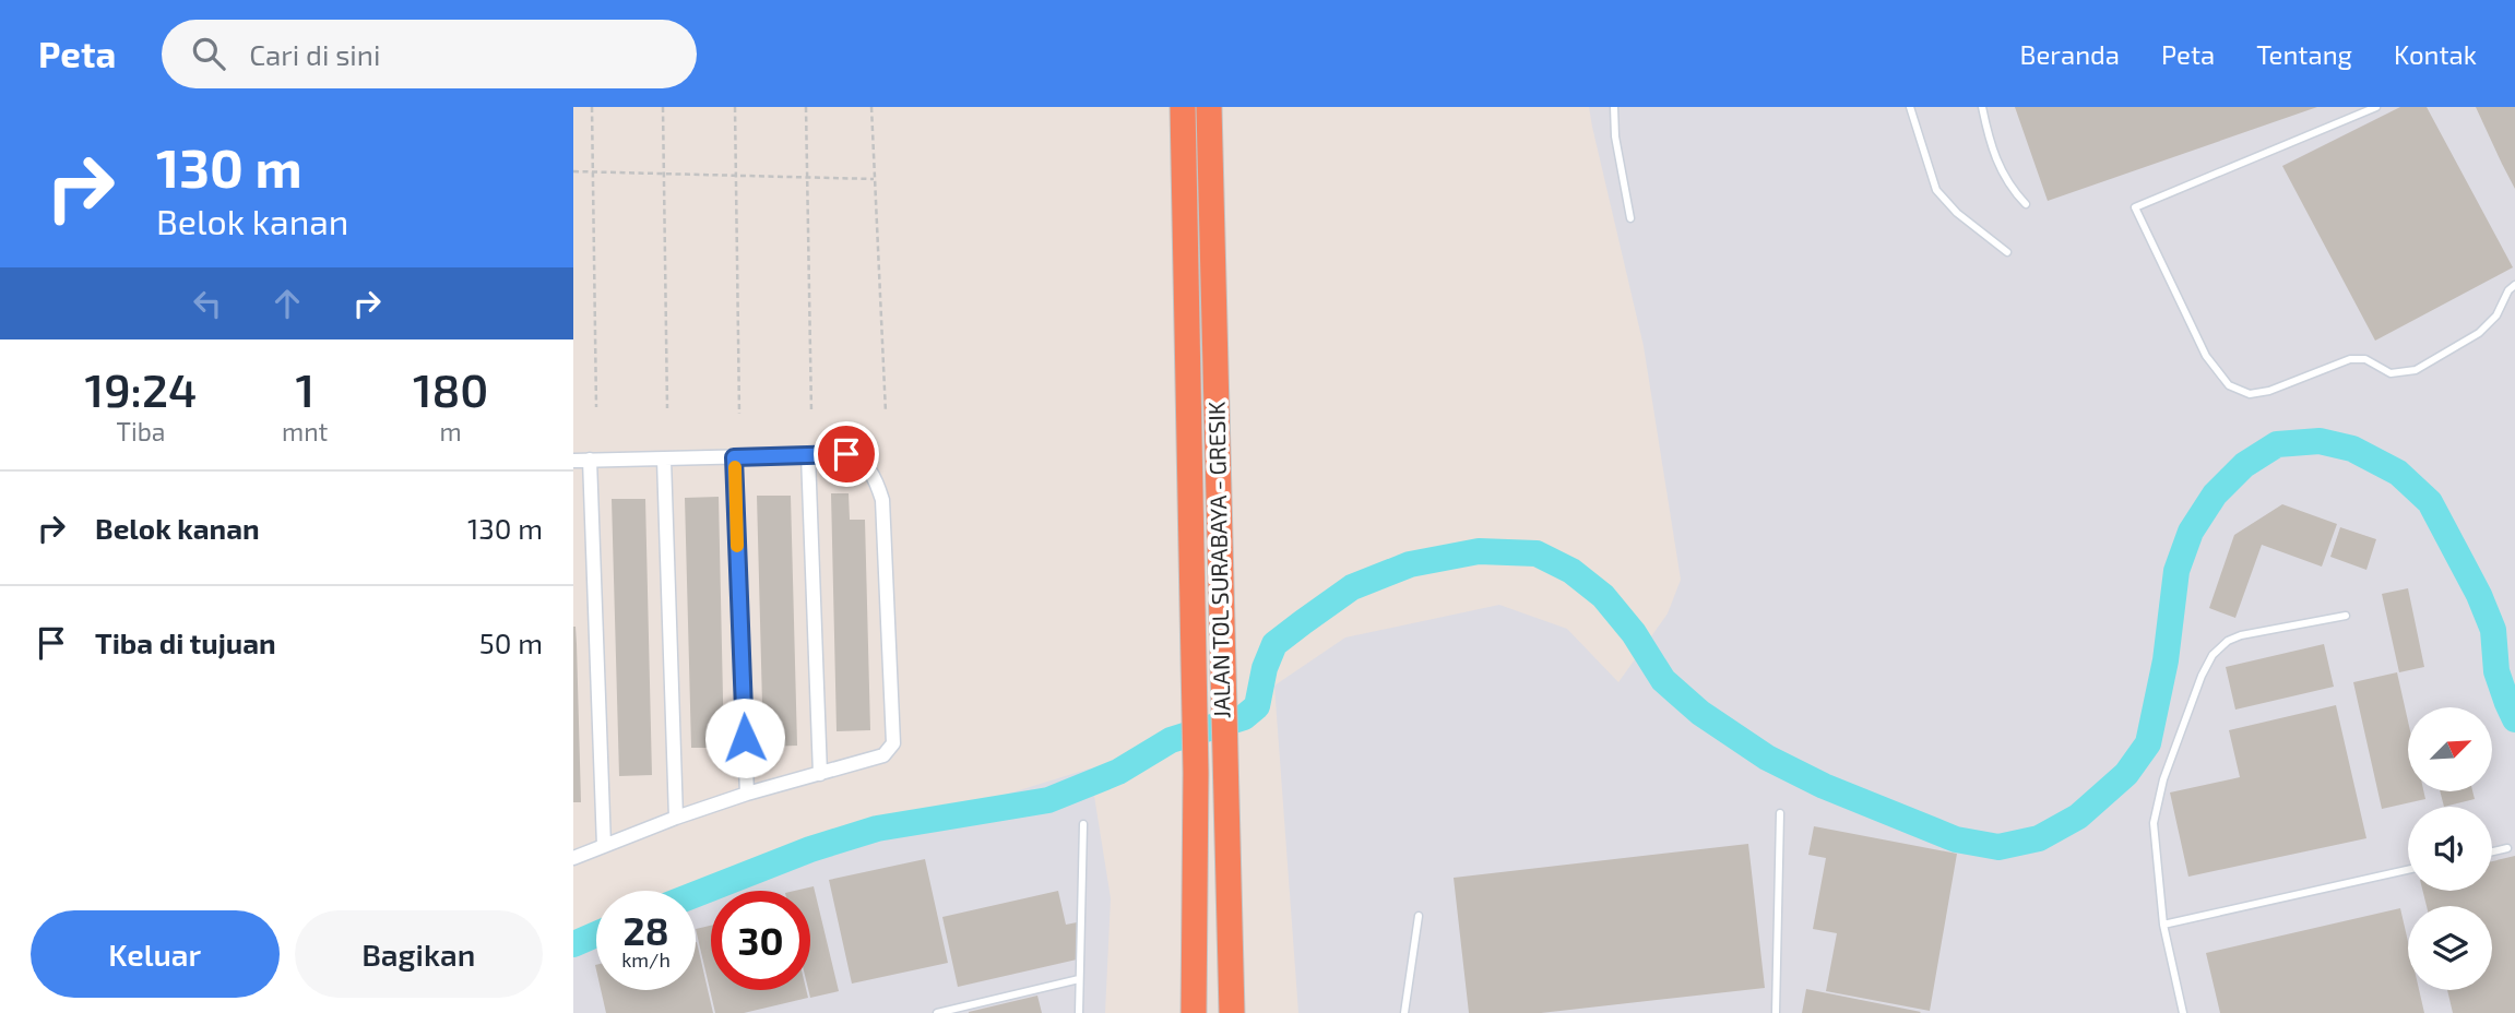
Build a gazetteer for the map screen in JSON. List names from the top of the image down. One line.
{"streets":{"highway":["JALAN TOL SURABAYA - GRESIK"]},"north":"top right","page":{"header":"Peta","search":"Cari di sini","nav":["Beranda","Peta","Tentang","Kontak"],"turn":["130 m","Belok kanan"],"eta":["19:24","Tiba","1","mnt","180","m"],"list":[{"name":"Belok kanan","value":"130 m"},{"name":"Tiba di tujuan","value":"50 m"}],"speed":"28 km/h","limit":"30","buttons":["Keluar","Bagikan"]}}
